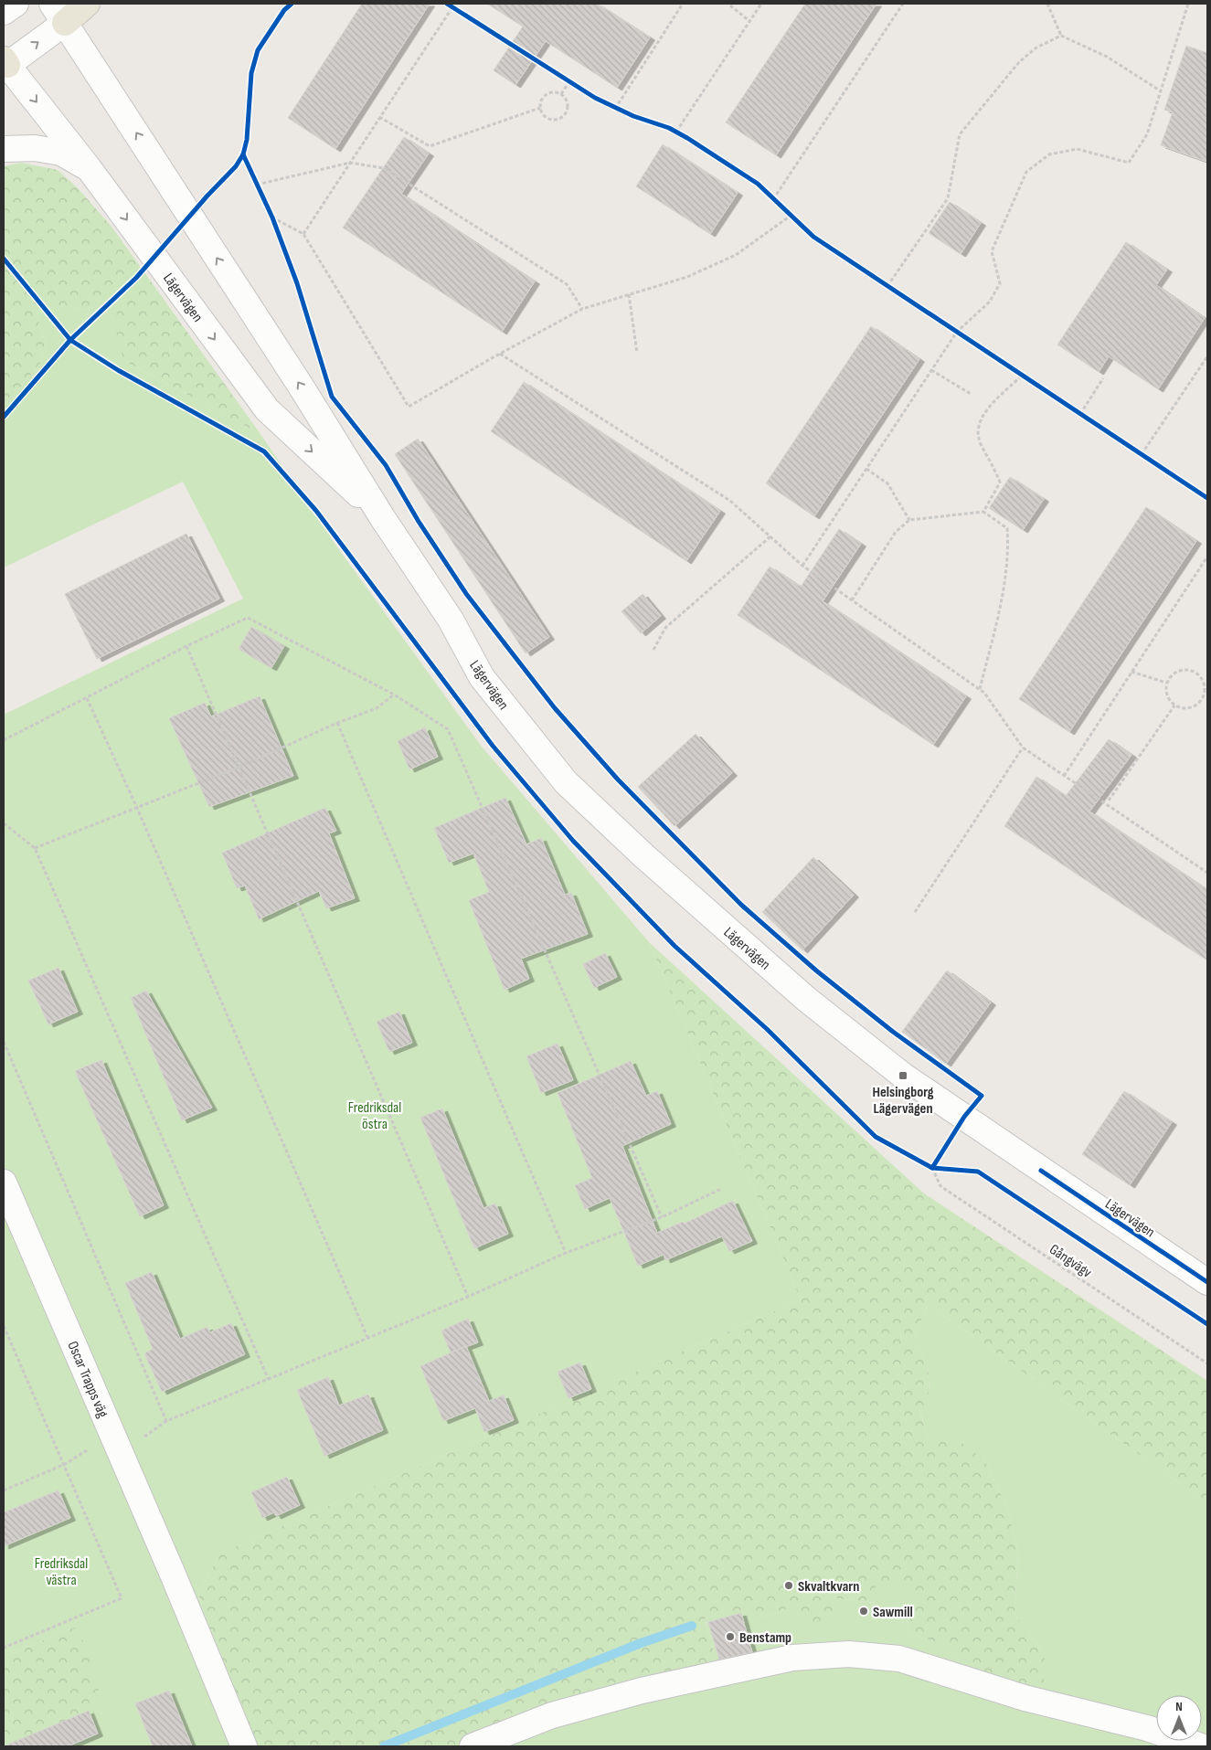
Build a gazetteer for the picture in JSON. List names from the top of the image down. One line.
{"streets":{"street":["Lägervägen","Oscar Trapps väg"],"path":["Gångvägv"]},"parks":["Fredriksdal östra","Fredriksdal västra"],"places":{"transit":["Helsingborg Lägervägen"],"other":["Skvaltkvarn","Sawmill","Benstamp"]},"north":"top"}
